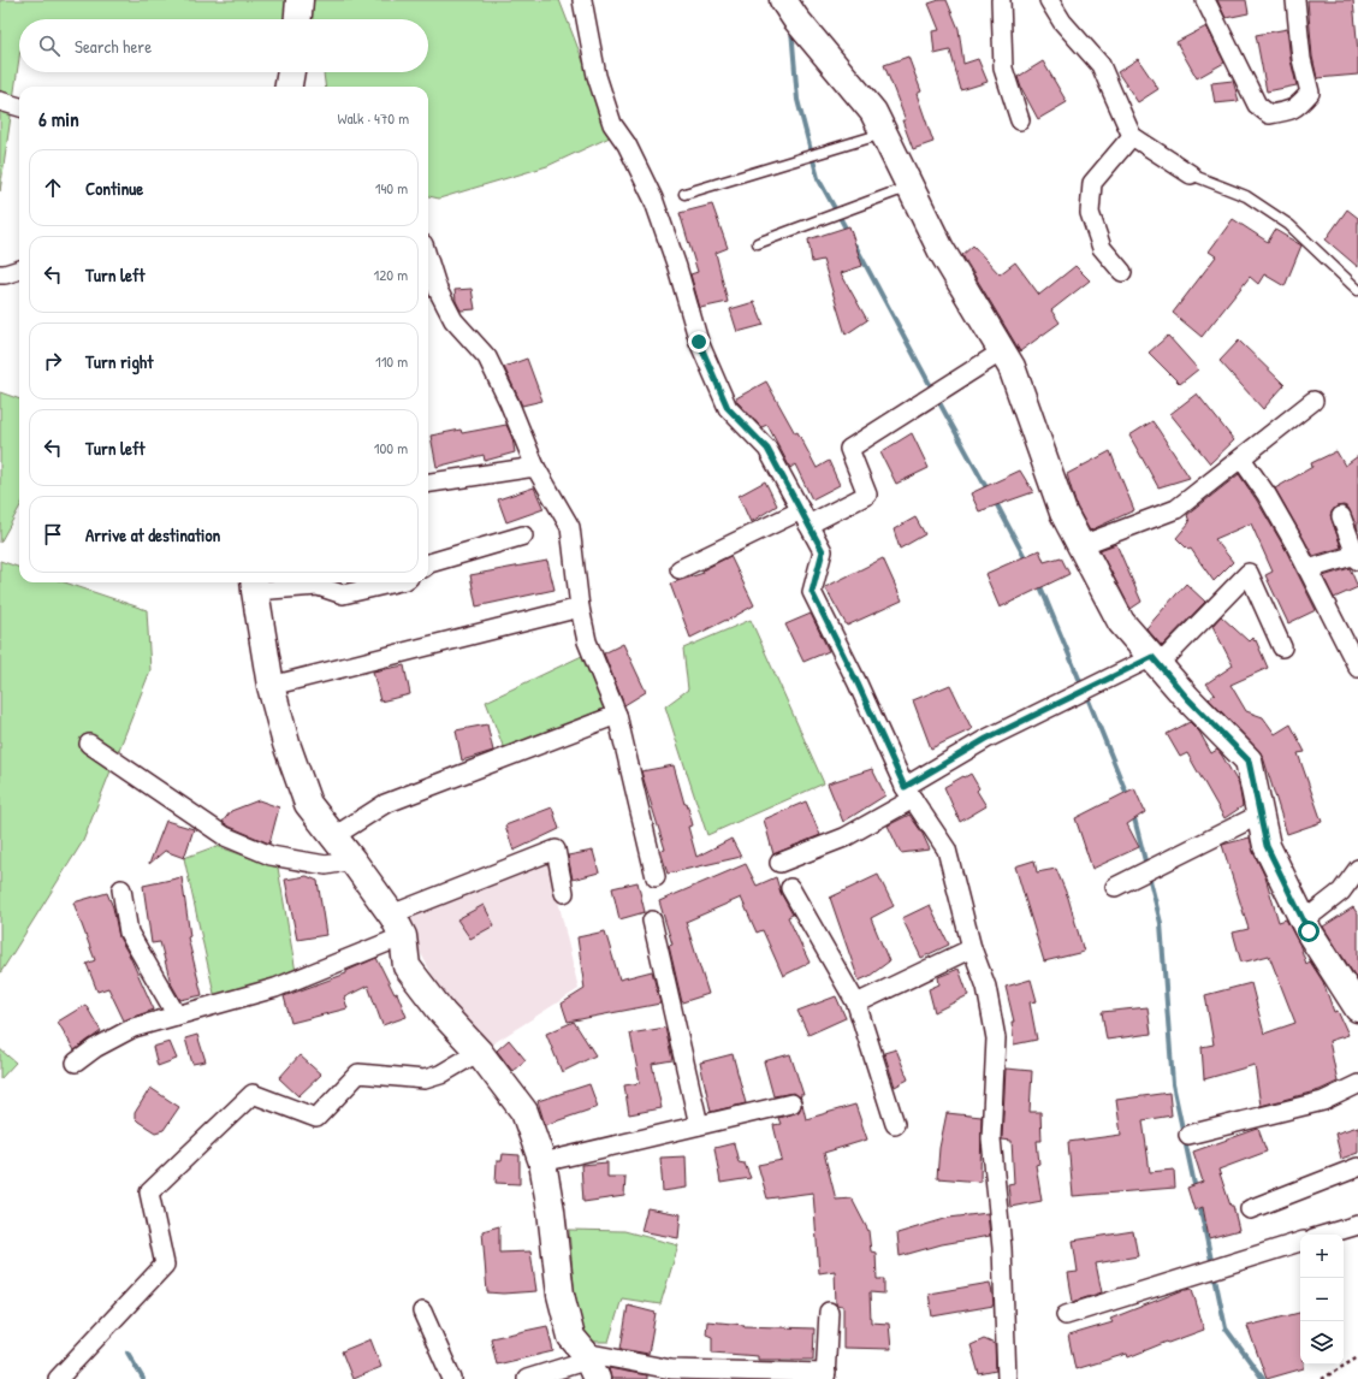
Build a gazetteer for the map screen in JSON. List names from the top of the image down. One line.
{"page":{"search":"Search here","heading":["6 min","Walk · 470 m"],"list":[["Continue","140 m"],["Turn left","120 m"],["Turn right","110 m"],["Turn left","100 m"],"Arrive at destination"],"map_buttons":["+","−"]}}
